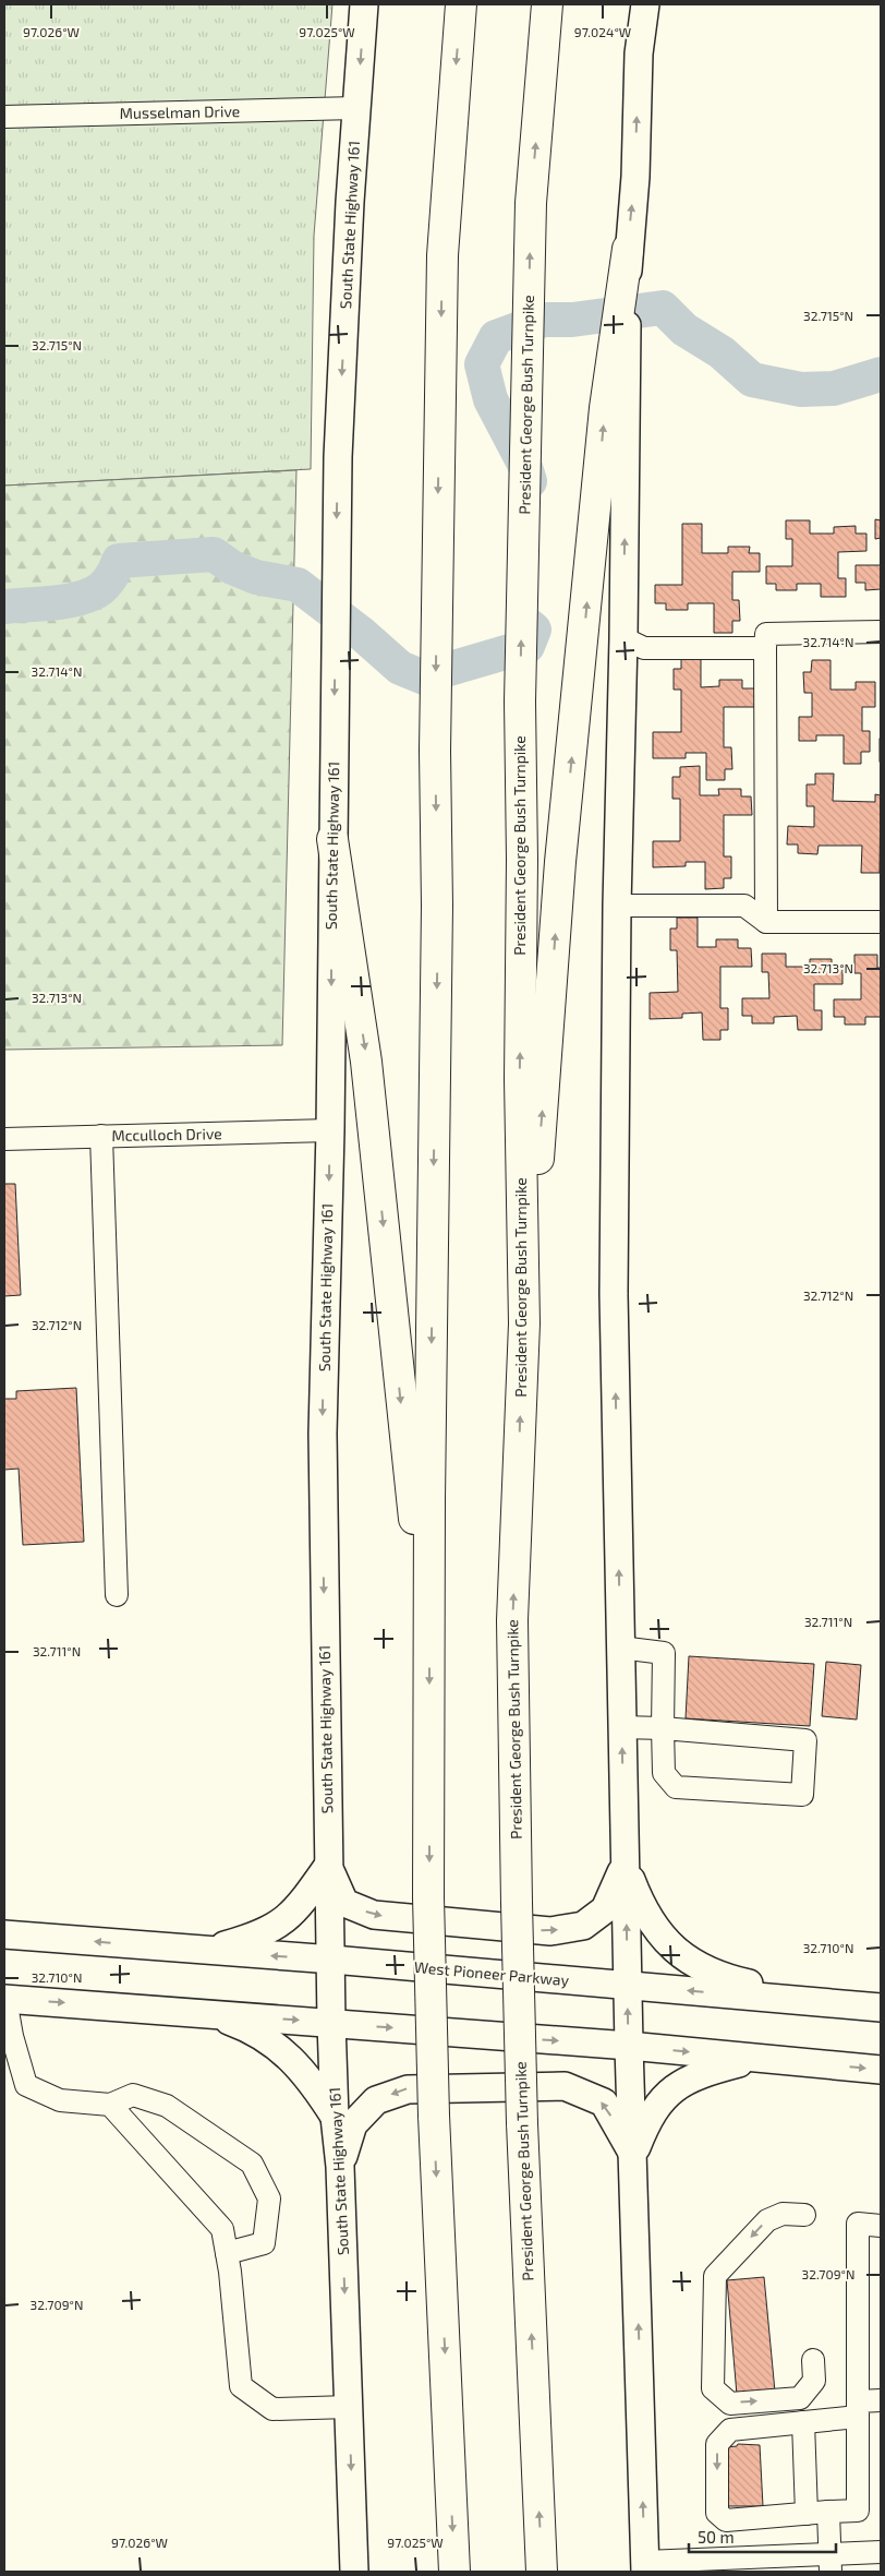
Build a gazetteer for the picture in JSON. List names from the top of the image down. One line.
{"streets":{"highway":["President George Bush Turnpike"],"main road":["South State Highway 161","West Pioneer Parkway"],"street":["Musselman Drive","Mcculloch Drive"]},"crossings":[["Musselman Drive","South State Highway 161"],["South State Highway 161","Mcculloch Drive"],["South State Highway 161","West Pioneer Parkway"]],"one_way":["South State Highway 161"],"scale_bar":"50 m","coordinates":["97.026°W","97.025°W","97.024°W","32.715°N","32.714°N","32.713°N","32.712°N","32.711°N","32.710°N","32.709°N"]}
